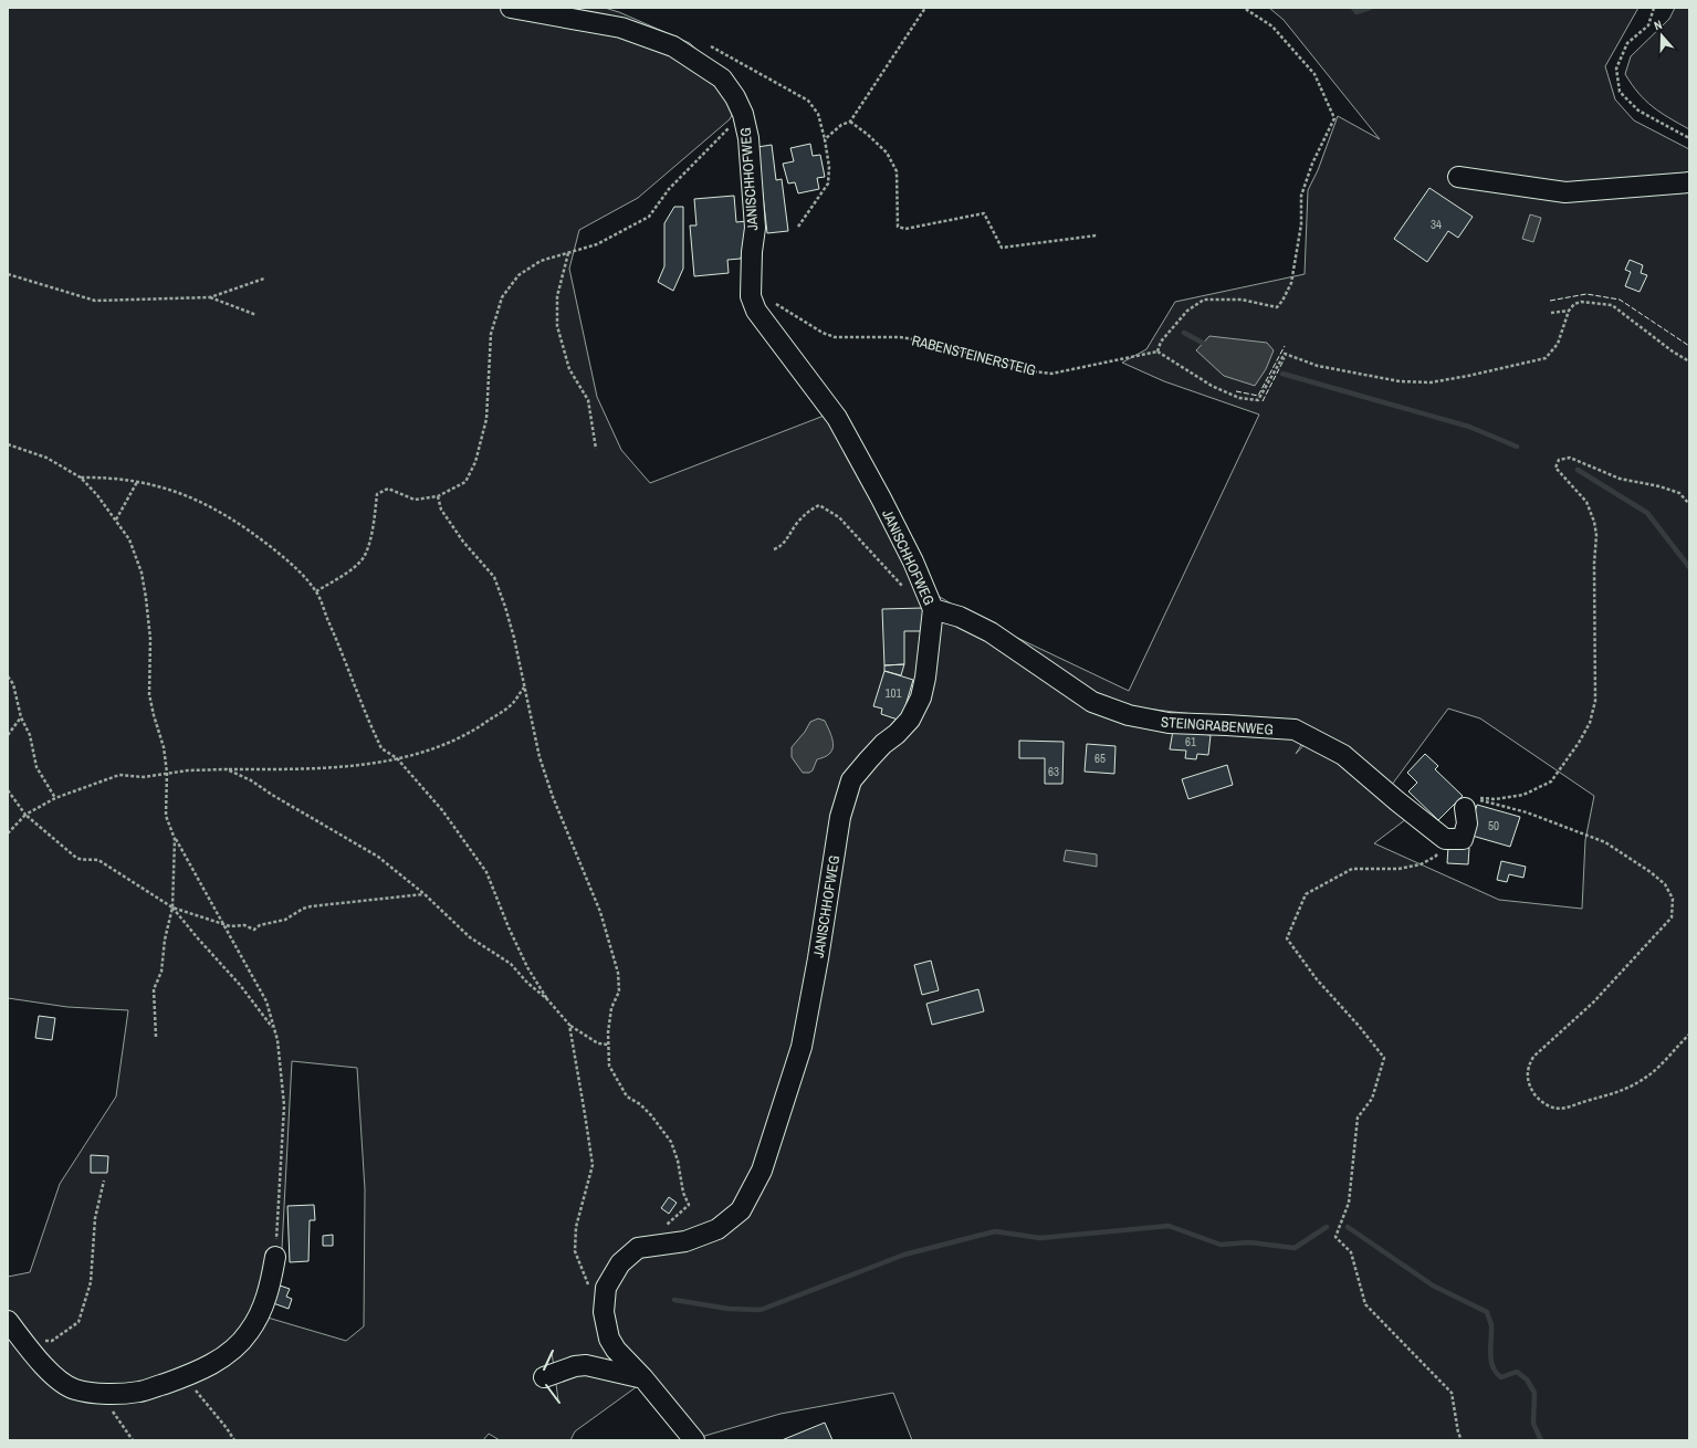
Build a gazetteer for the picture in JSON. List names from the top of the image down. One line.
{"streets":{"street":["JANISCHHOFWEG","STEINGRABENWEG"],"path":["RABENSTEINERSTEIG"]},"crossings":[["JANISCHHOFWEG","STEINGRABENWEG"]],"house_numbers":["34","101","61","65","63","50"],"north":"top"}
